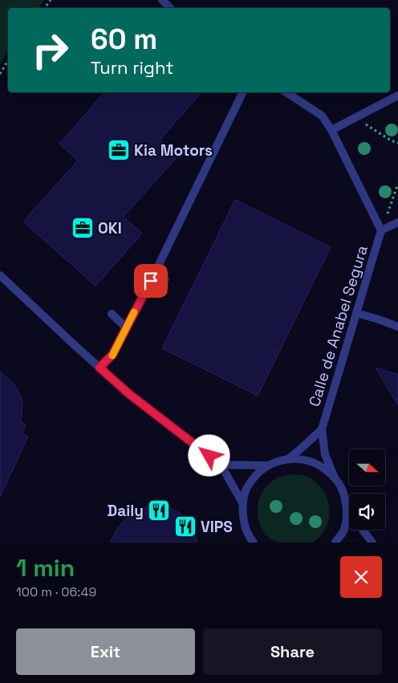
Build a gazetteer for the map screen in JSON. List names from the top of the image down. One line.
{"streets":{"street":["Calle de Anabel Segura"]},"places":{"office":["Kia Motors","OKI"],"restaurant":["Daily","VIPS"]},"north":"right","page":{"turn":["60 m","Turn right"],"heading":["1 min","100 m · 06:49"],"buttons":["Exit","Share"]}}
